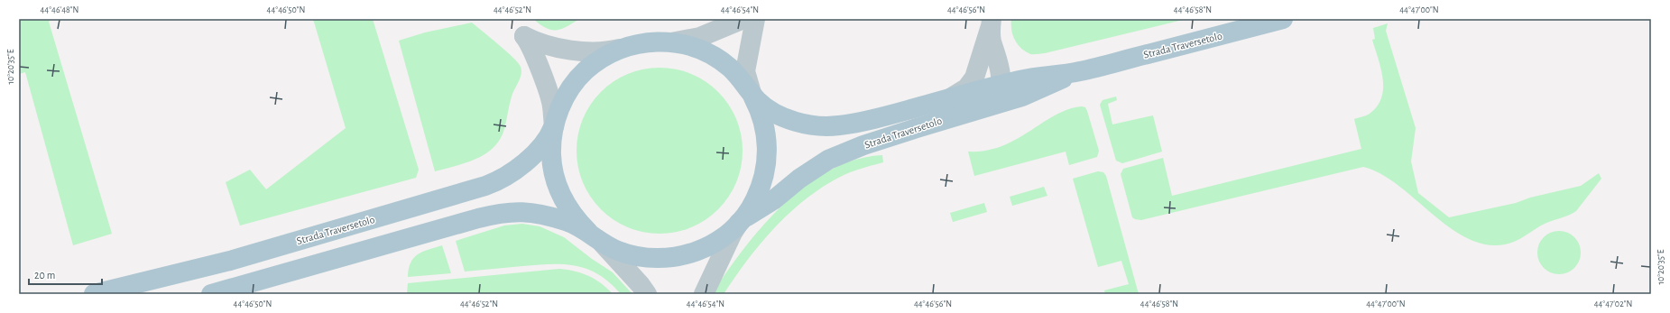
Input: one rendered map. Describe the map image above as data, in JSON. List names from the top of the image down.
{
  "streets": {
    "main road": ["Strada Traversetolo"]
  },
  "scale_bar": "20 m",
  "coordinates": [
    "44°46'48\"N",
    "44°46'50\"N",
    "44°46'52\"N",
    "44°46'54\"N",
    "44°46'56\"N",
    "44°46'58\"N",
    "44°47'00\"N",
    "10°20'35\"E",
    "44°47'02\"N"
  ]
}
